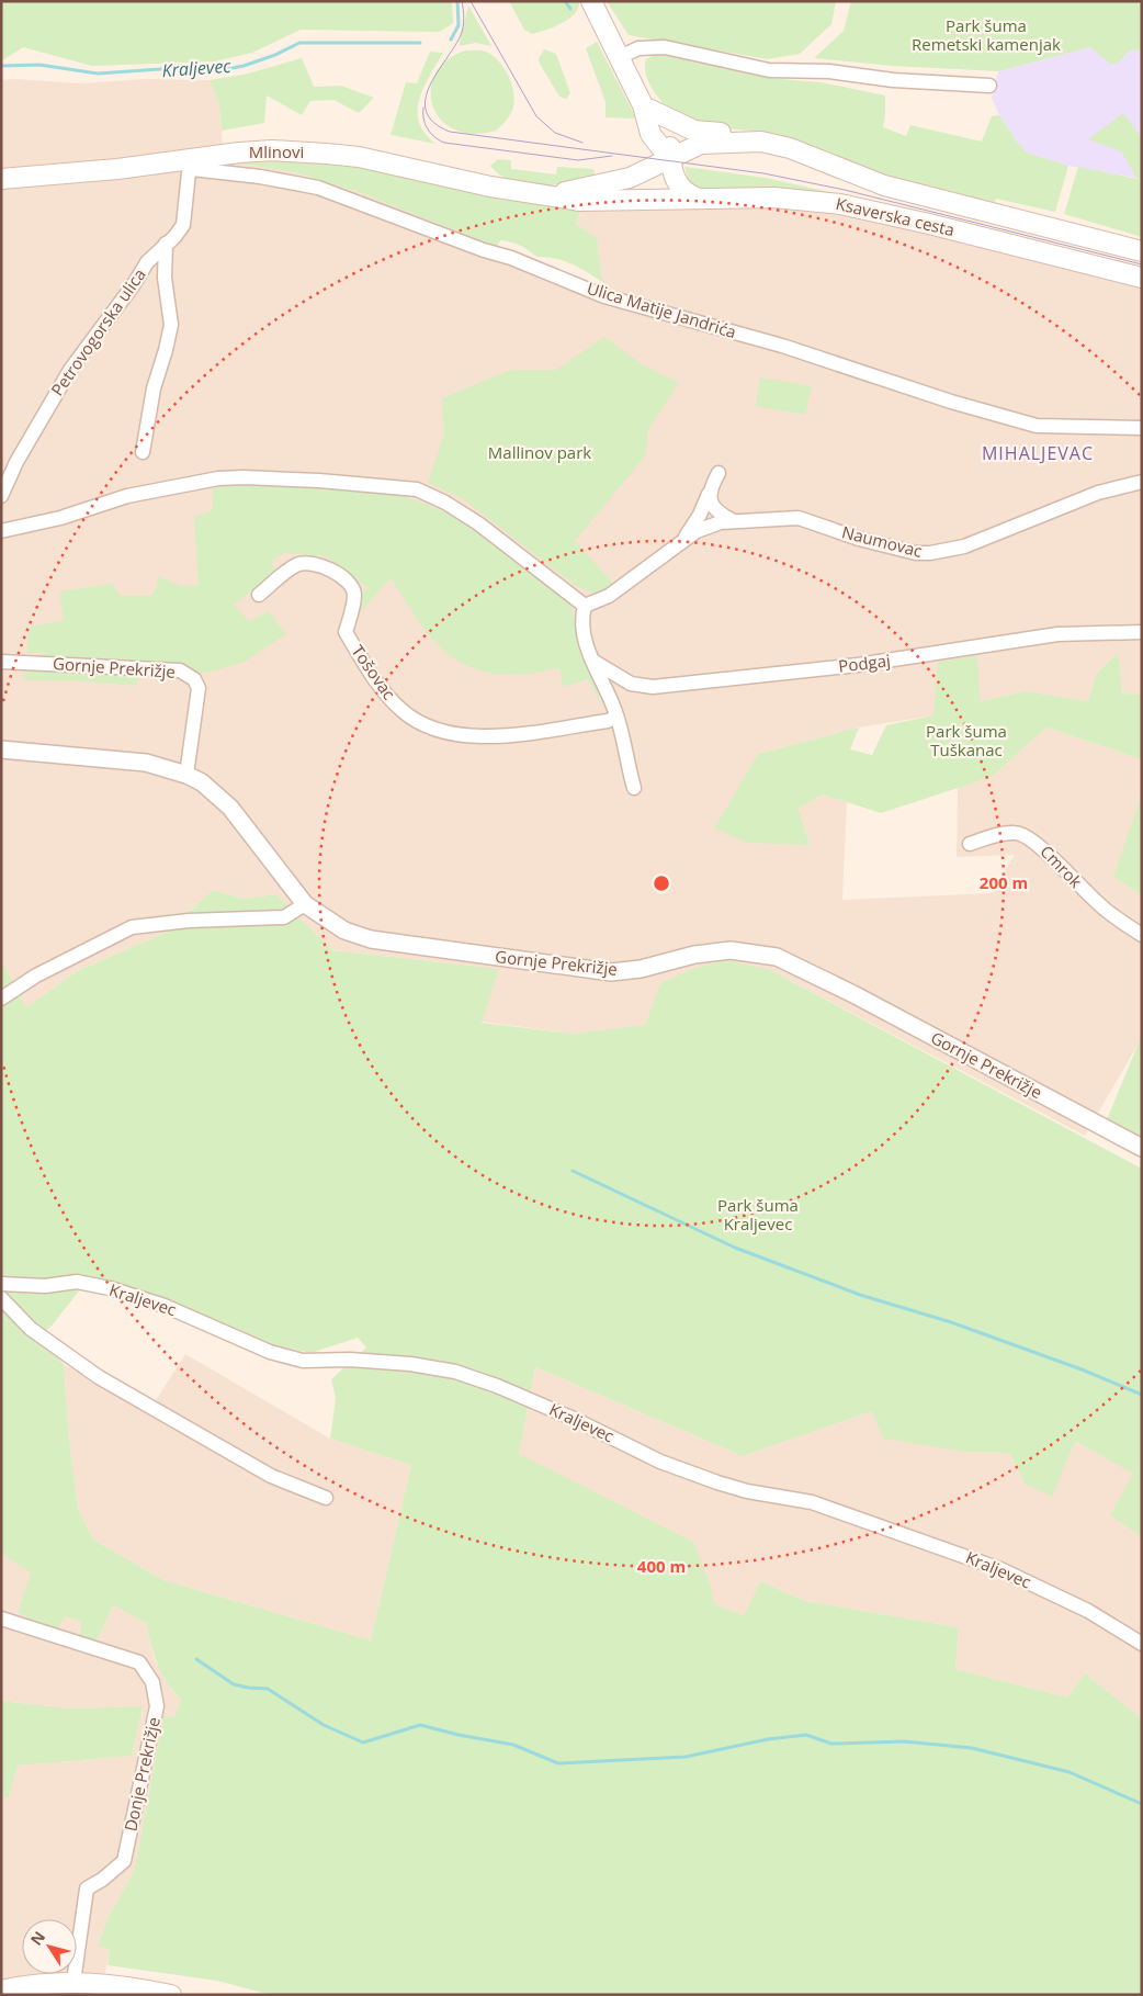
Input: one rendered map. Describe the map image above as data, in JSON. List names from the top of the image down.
{
  "streets": {
    "main road": ["Mlinovi", "Ksaverska cesta"],
    "street": [
      "Ulica Matije Jandrića",
      "Petrovogorska ulica",
      "Naumovac",
      "Podgaj",
      "Gornje Prekrižje",
      "Tošovac",
      "Cmrok",
      "Kraljevec",
      "Donje Prekrižje"
    ]
  },
  "crossings": [
    ["Mlinovi", "Ksaverska cesta"],
    ["Ulica Matije Jandrića", "Petrovogorska ulica"]
  ],
  "districts": ["MIHALJEVAC"],
  "water": ["Kraljevec"],
  "parks": [
    "Park šuma Remetski kamenjak",
    "Mallinov park",
    "Park šuma Tuškanac",
    "Park šuma Kraljevec"
  ],
  "north": "top left",
  "rings": ["200 m", "400 m"]
}
